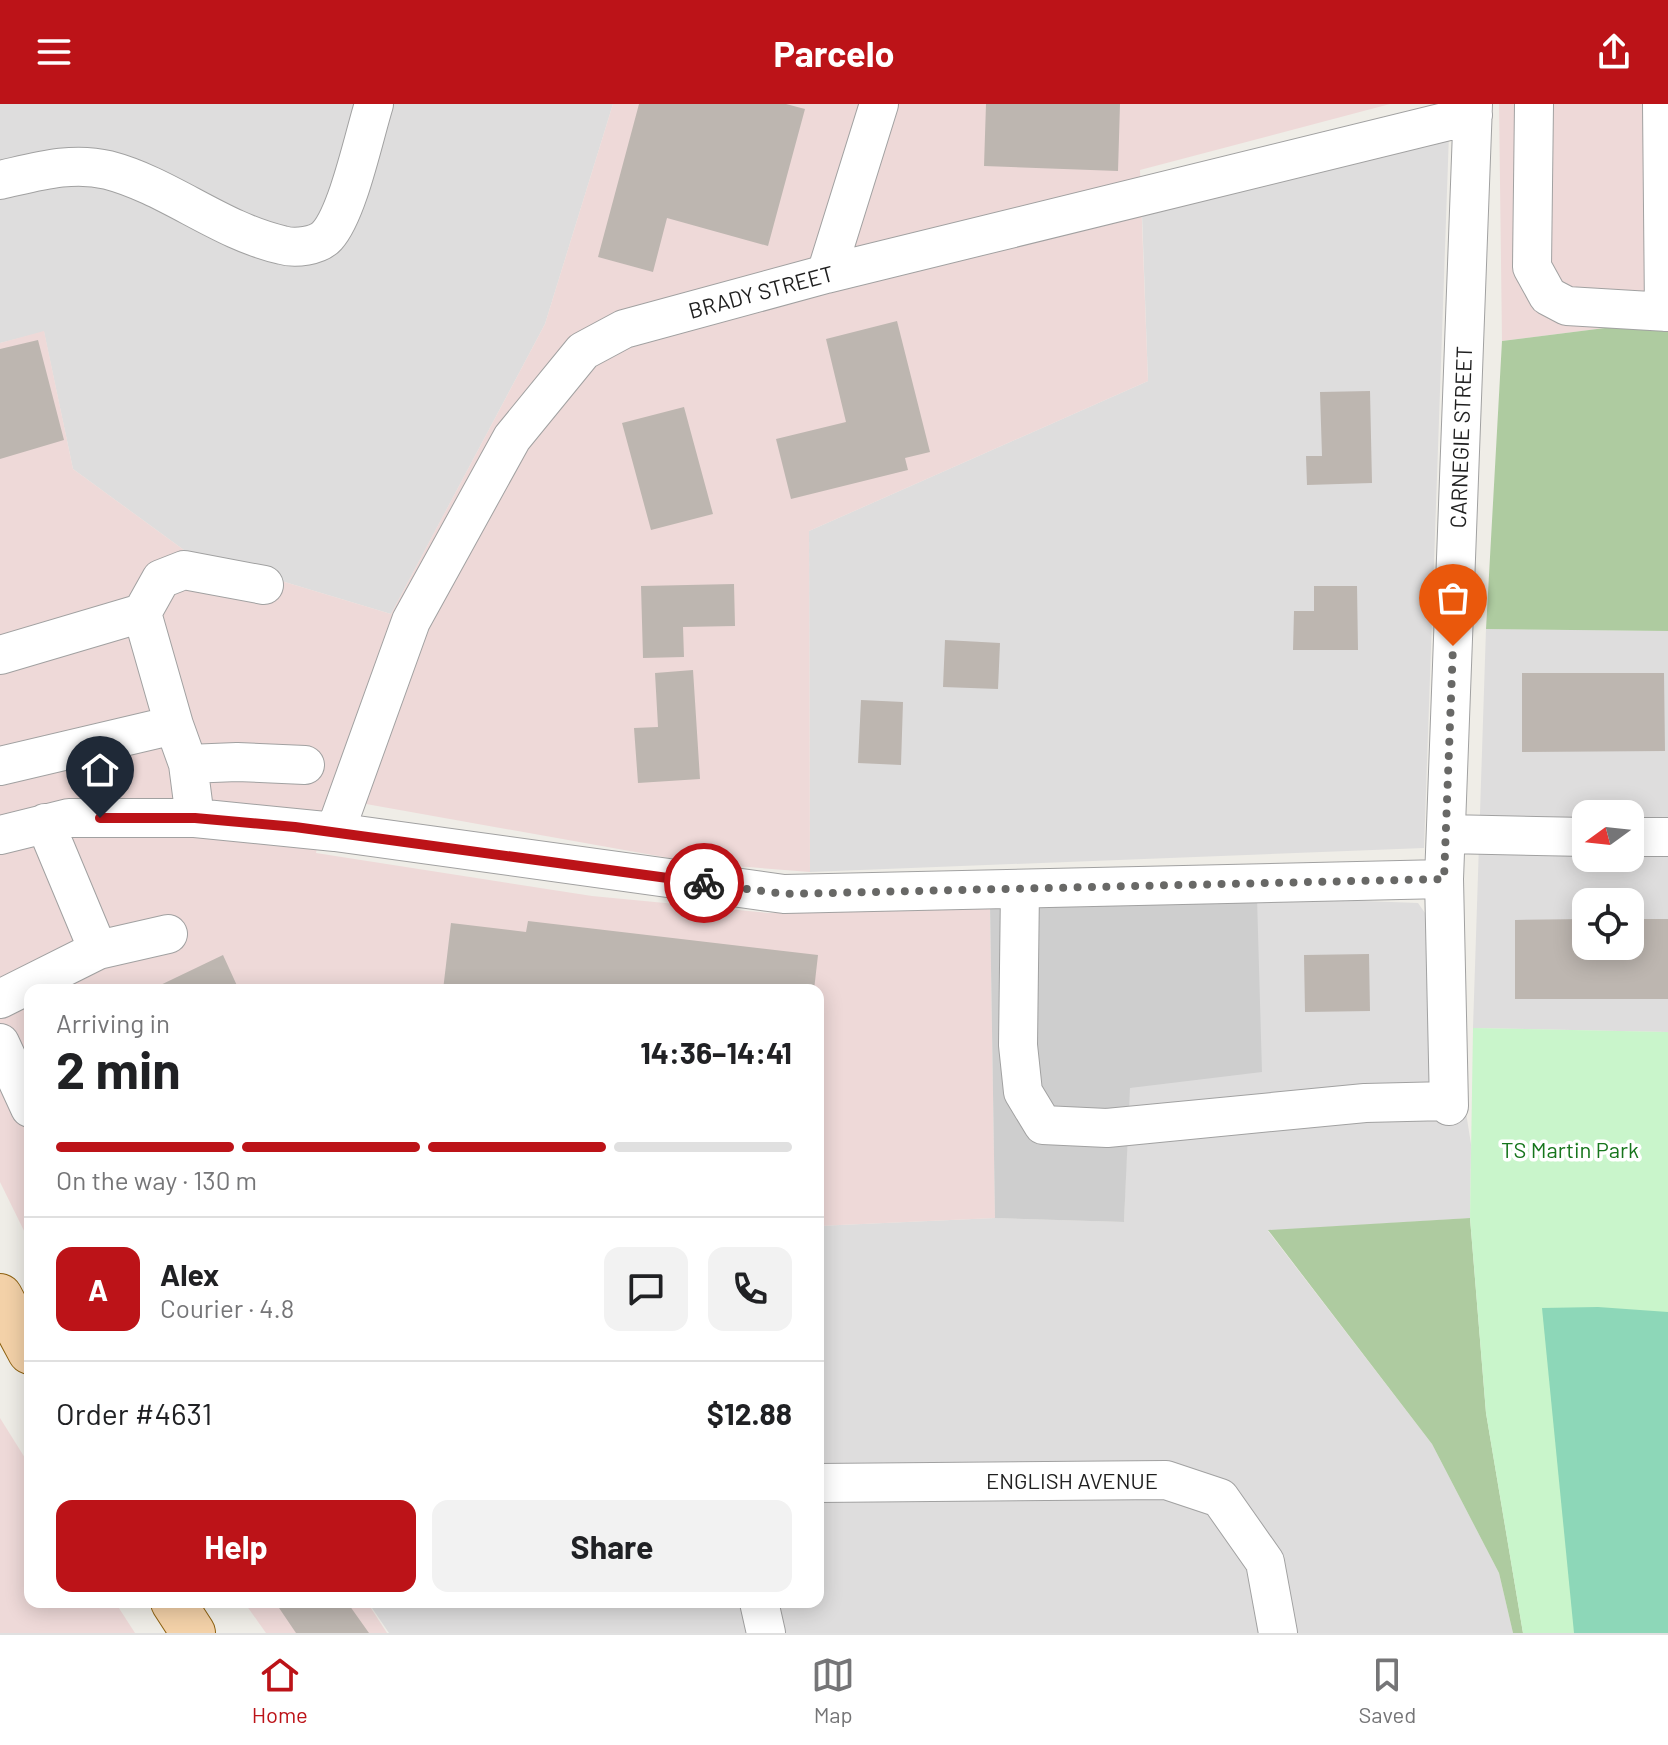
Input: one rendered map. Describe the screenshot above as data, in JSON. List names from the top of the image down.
{
  "streets": {
    "street": ["BRADY STREET", "CARNEGIE STREET", "ENGLISH AVENUE"]
  },
  "crossings": [
    ["BRADY STREET", "CARNEGIE STREET"]
  ],
  "parks": ["TS Martin Park"],
  "north": "left",
  "page": {
    "header": "Parcelo",
    "heading": ["2 min", "Arriving in", "14:36–14:41"],
    "panel": [
      "Alex",
      "Courier · 4.8",
      "Order #4631",
      "$12.88"
    ],
    "bar": "On the way · 130 m",
    "round": "A",
    "buttons": ["Help", "Share"],
    "tabs": ["Home", "Map", "Saved"]
  }
}
